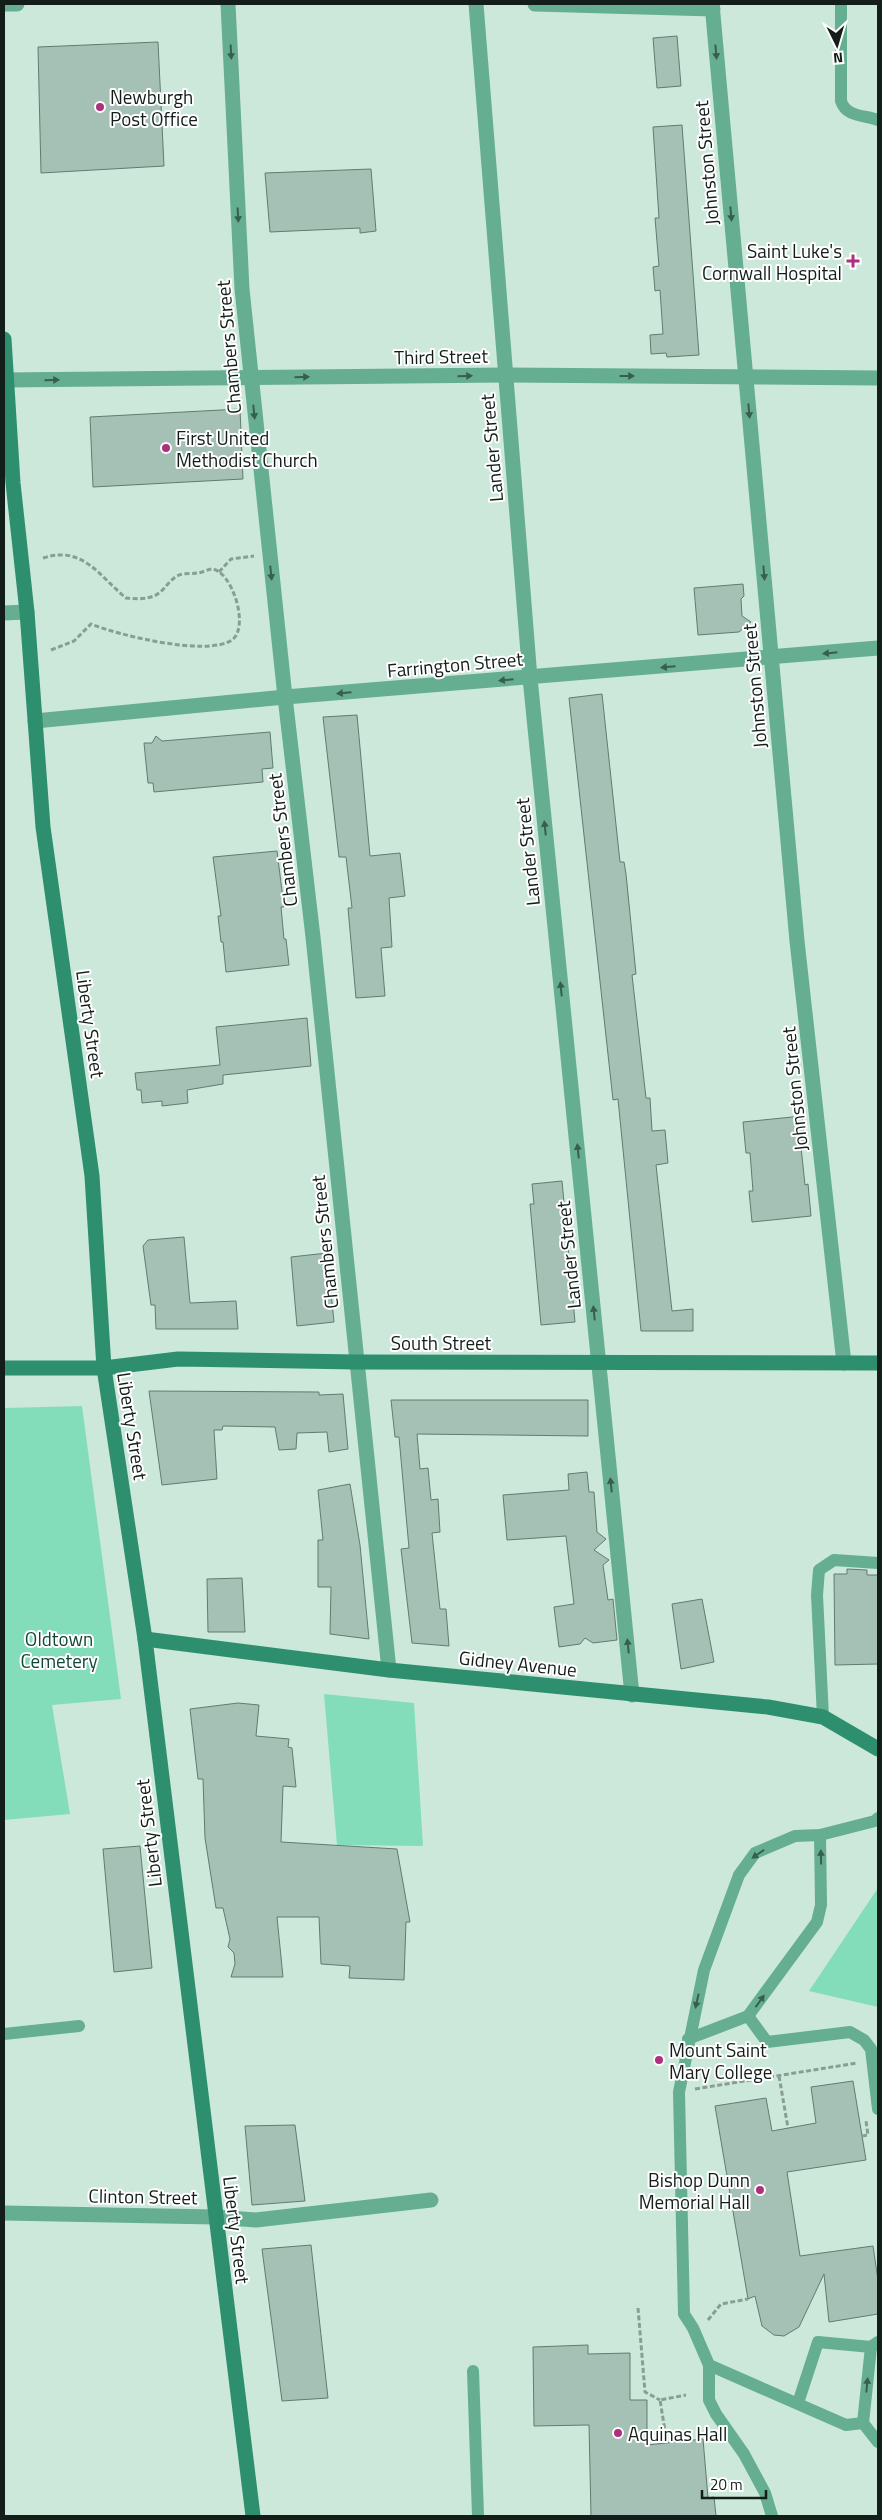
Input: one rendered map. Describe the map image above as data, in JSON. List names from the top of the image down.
{
  "streets": {
    "street": [
      "Johnston Street",
      "Chambers Street",
      "Third Street",
      "Lander Street",
      "Farrington Street",
      "Liberty Street",
      "South Street",
      "Gidney Avenue",
      "Clinton Street"
    ]
  },
  "crossings": [
    ["Johnston Street", "Third Street"],
    ["Johnston Street", "Farrington Street"],
    ["Johnston Street", "South Street"],
    ["Chambers Street", "Third Street"],
    ["Chambers Street", "Farrington Street"],
    ["Chambers Street", "South Street"],
    ["Chambers Street", "Gidney Avenue"],
    ["Third Street", "Lander Street"],
    ["Third Street", "Liberty Street"],
    ["Lander Street", "Farrington Street"],
    ["Lander Street", "South Street"],
    ["Lander Street", "Gidney Avenue"],
    ["Farrington Street", "Liberty Street"],
    ["Liberty Street", "South Street"],
    ["Liberty Street", "Gidney Avenue"],
    ["Liberty Street", "Clinton Street"]
  ],
  "one_way": [
    "Johnston Street",
    "Chambers Street",
    "Third Street",
    "Lander Street",
    "Farrington Street"
  ],
  "parks": ["Oldtown Cemetery"],
  "places": {
    "other": [
      "Newburgh Post Office",
      "First United Methodist Church",
      "Mount Saint Mary College",
      "Bishop Dunn Memorial Hall",
      "Aquinas Hall"
    ],
    "health": ["Saint Luke's Cornwall Hospital"]
  },
  "scale_bar": "20 m",
  "north": "bottom"
}
